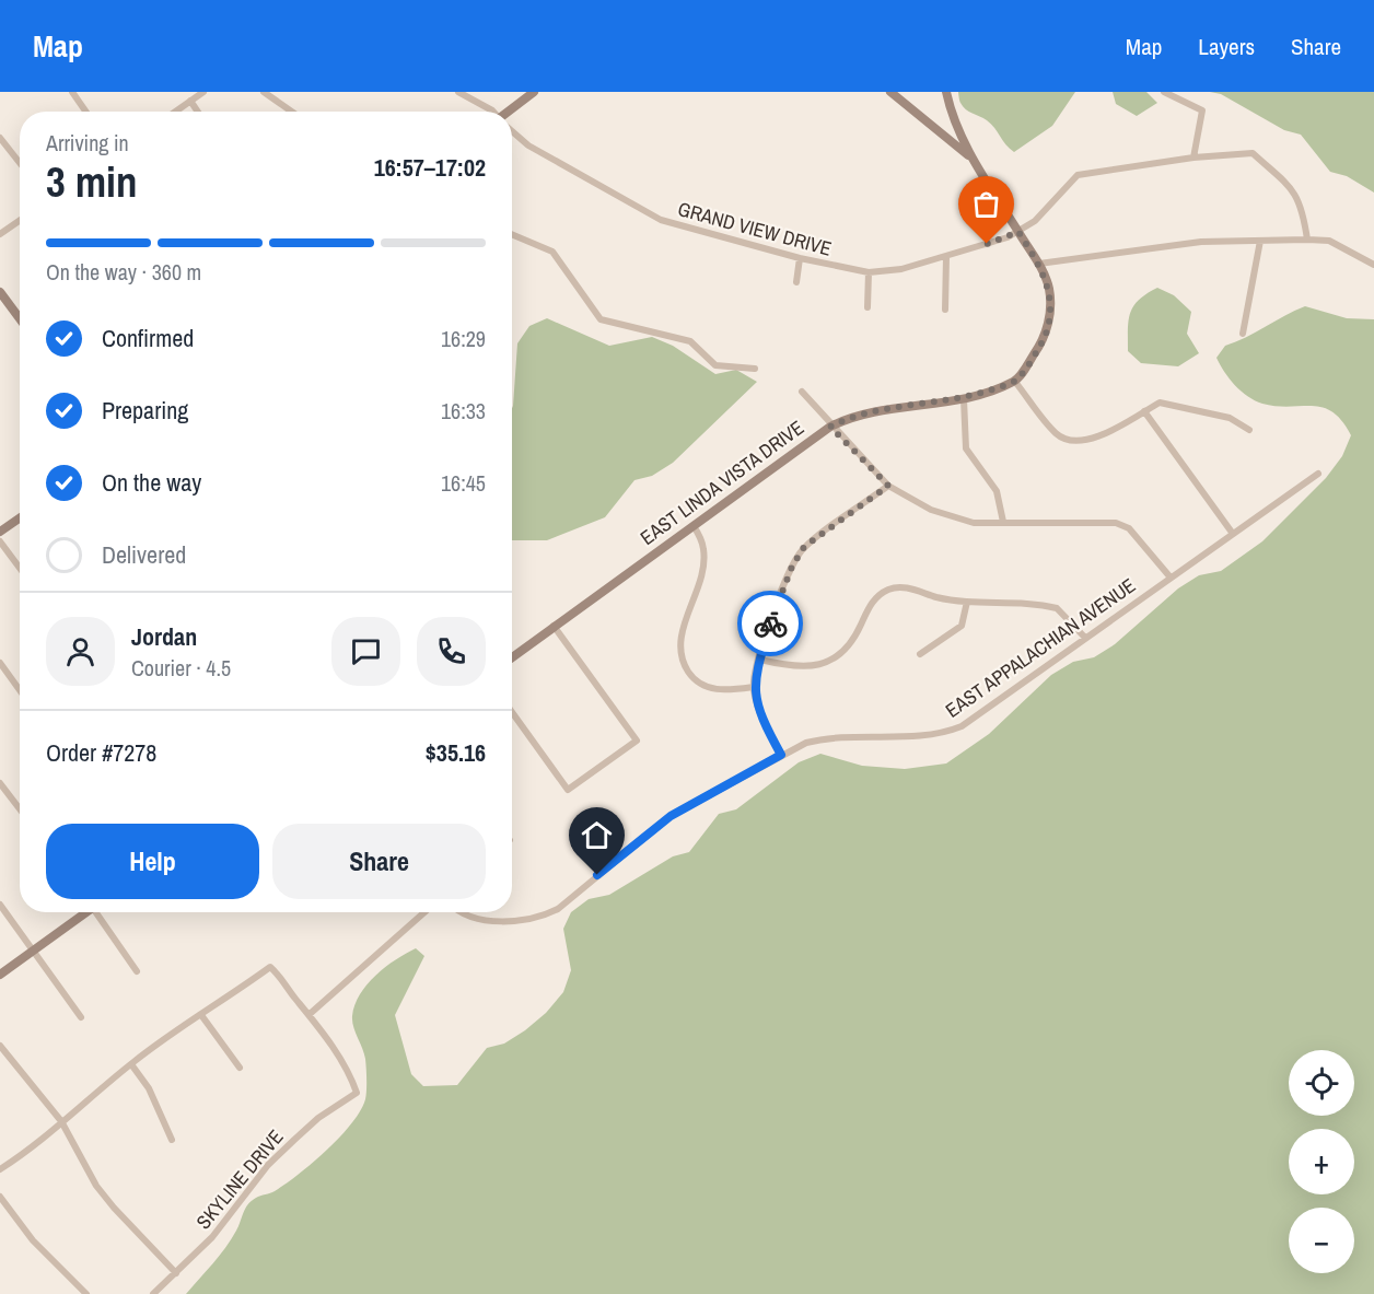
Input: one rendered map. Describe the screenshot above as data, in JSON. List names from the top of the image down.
{
  "streets": {
    "street": [
      "GRAND VIEW DRIVE",
      "EAST LINDA VISTA DRIVE",
      "EAST APPALACHIAN AVENUE",
      "SKYLINE DRIVE"
    ]
  },
  "page": {
    "header": "Map",
    "nav": ["Map", "Layers", "Share"],
    "heading": ["3 min", "Arriving in", "16:57–17:02"],
    "panel": [
      "Jordan",
      "Courier · 4.5",
      "Order #7278",
      "$35.16"
    ],
    "bar": "On the way · 360 m",
    "list": [
      ["Confirmed", "16:29"],
      ["Preparing", "16:33"],
      ["On the way", "16:45"],
      "Delivered"
    ],
    "buttons": ["Help", "Share"],
    "map_buttons": ["+", "−"]
  }
}
